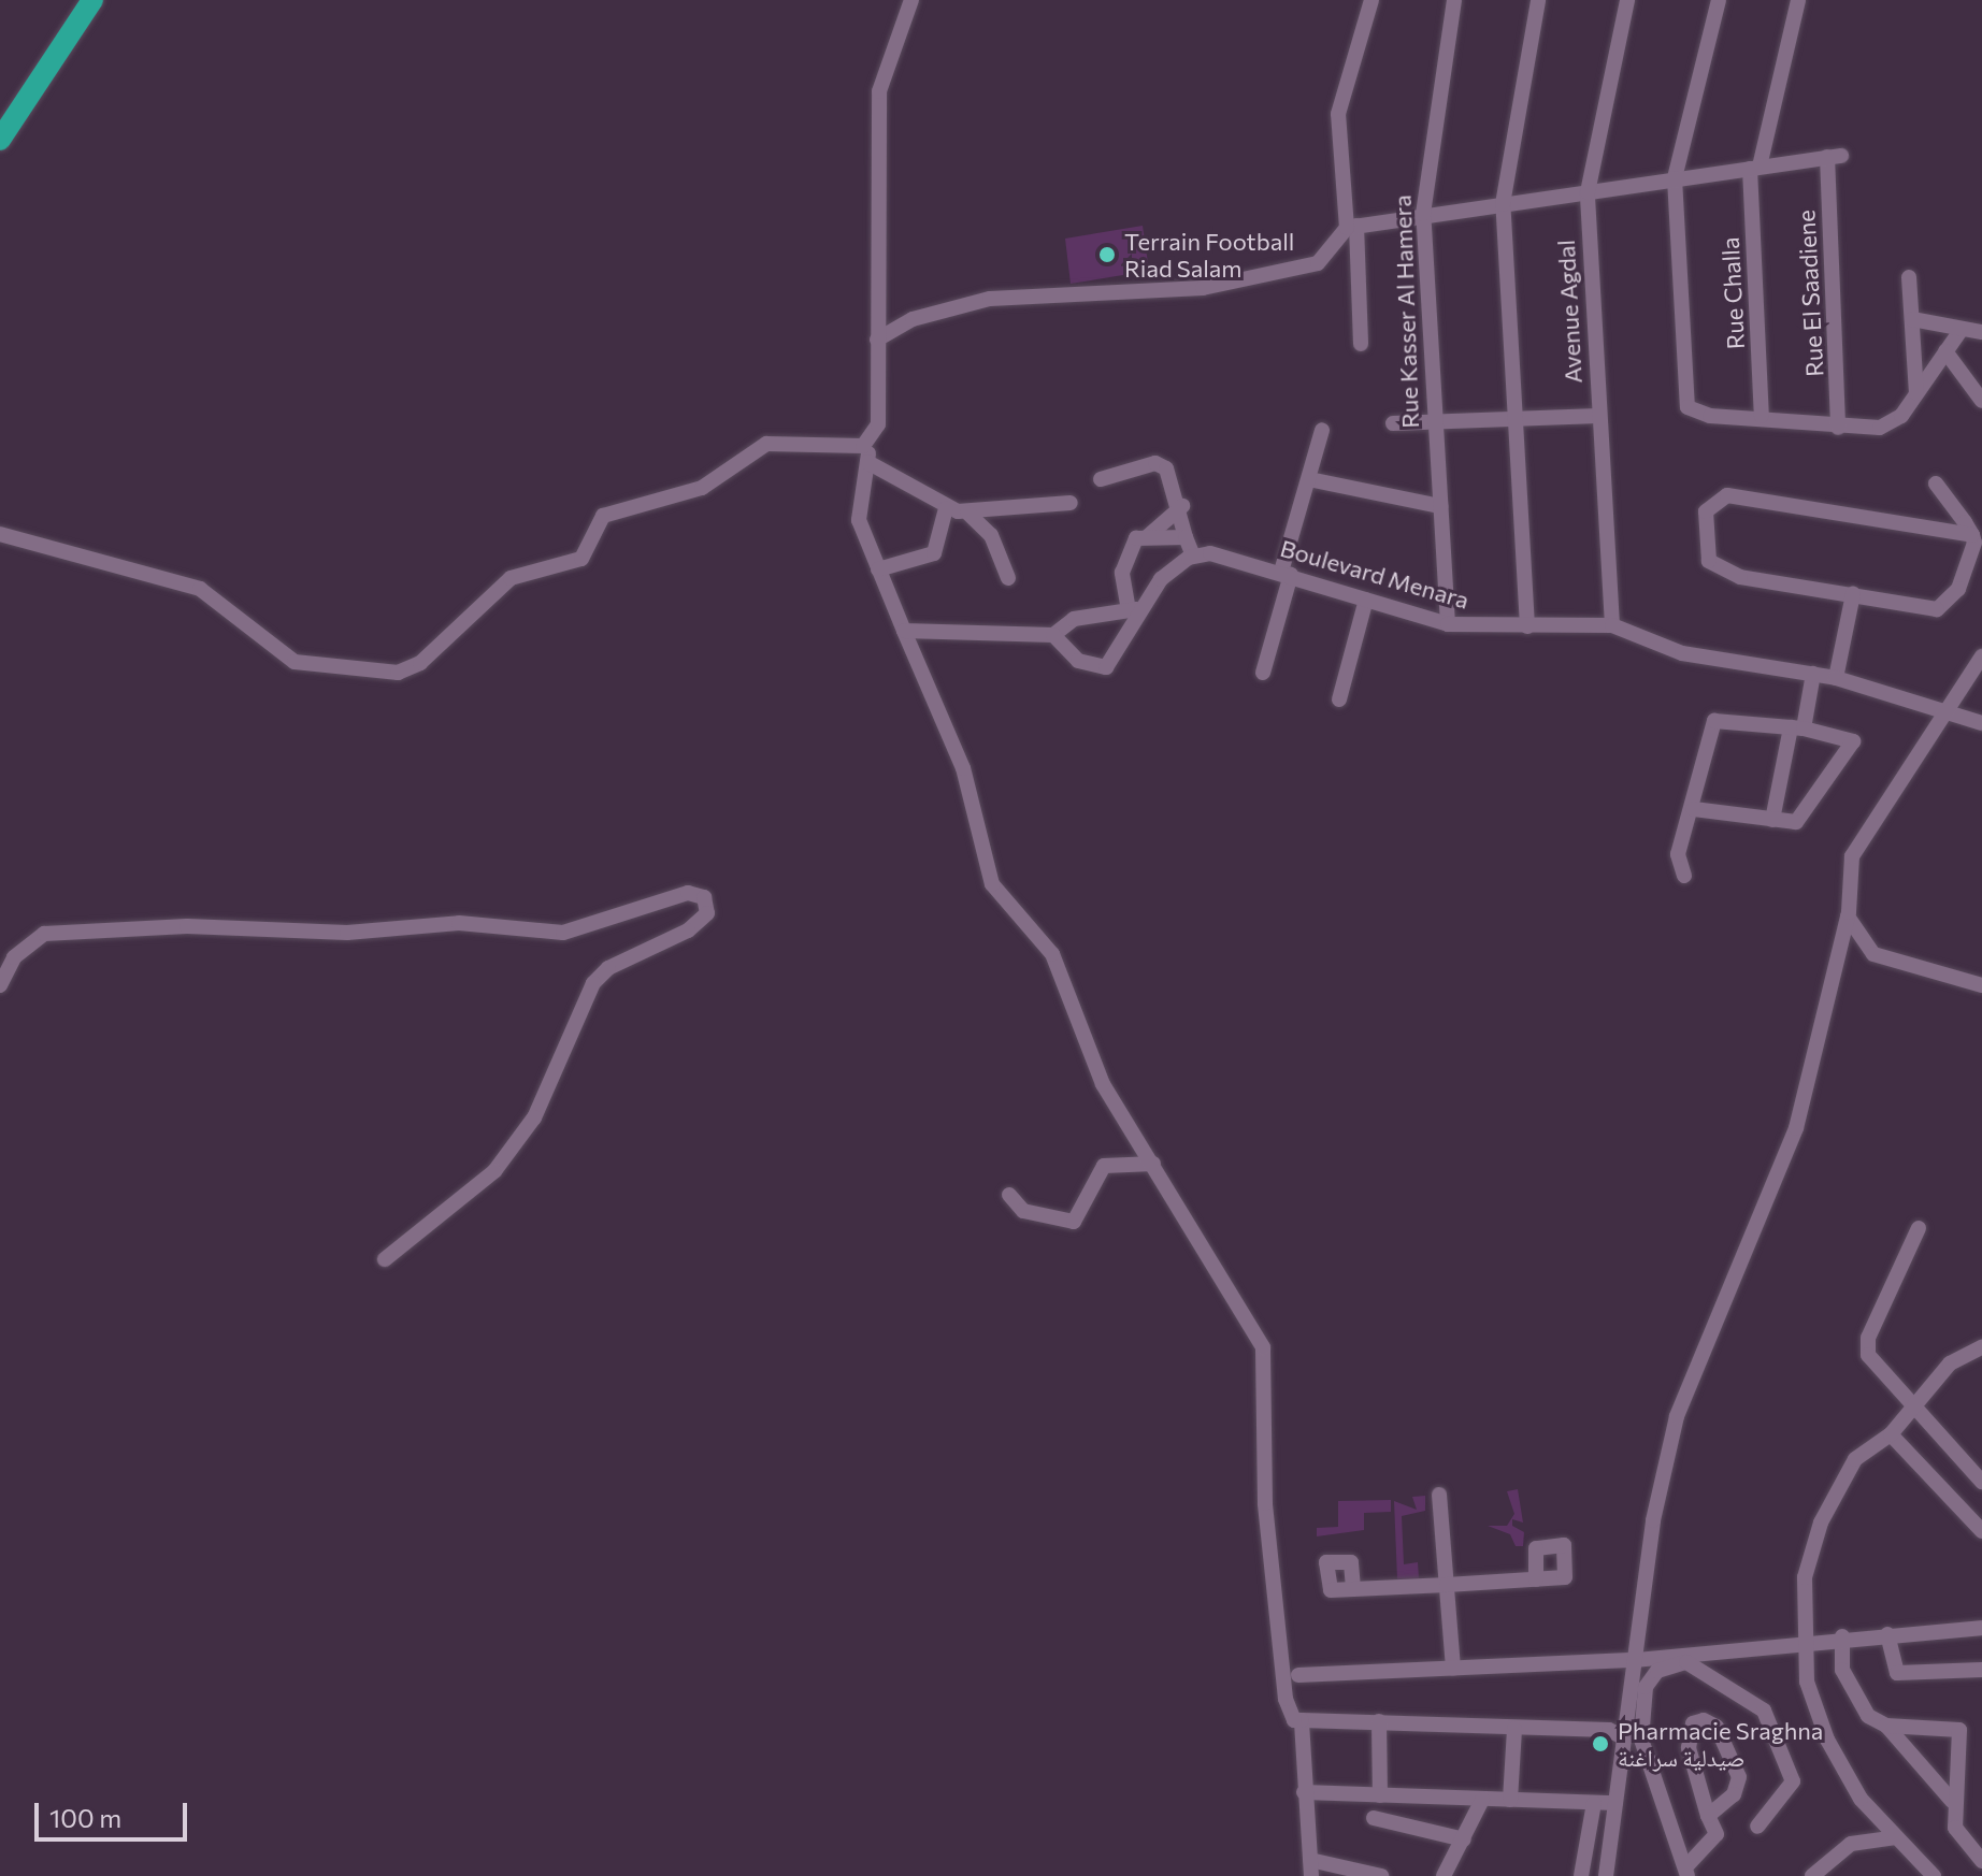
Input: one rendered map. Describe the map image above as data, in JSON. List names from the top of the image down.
{
  "streets": {
    "street": [
      "Rue Challa",
      "Rue El Saadiene",
      "Rue Kasser Al Hamera",
      "Avenue Agdal",
      "Boulevard Menara"
    ]
  },
  "crossings": [
    ["Rue Challa", "Rue El Saadiene"],
    ["Rue Kasser Al Hamera", "Boulevard Menara"],
    ["Avenue Agdal", "Boulevard Menara"]
  ],
  "places": ["Terrain Football Riad Salam", "Pharmacie Sraghna صيدلية سراغنة"],
  "scale_bar": "100 m"
}
